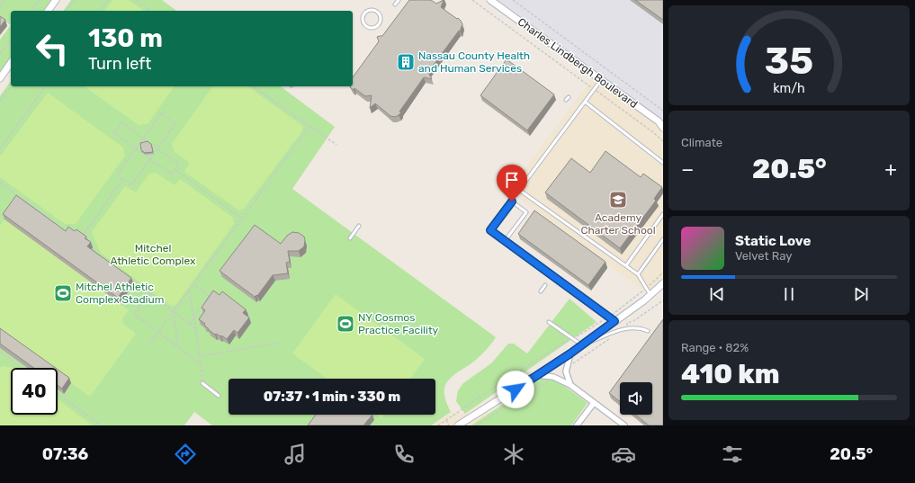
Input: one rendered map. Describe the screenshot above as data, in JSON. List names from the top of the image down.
{
  "streets": {
    "street": ["Charles Lindbergh Boulevard"]
  },
  "parks": ["Mitchel Athletic Complex"],
  "places": {
    "building": ["Nassau County Health and Human Services"],
    "school or university": ["Academy Charter School"],
    "sports": ["Mitchel Athletic Complex Stadium", "NY Cosmos Practice Facility"]
  },
  "page": {
    "turn": ["130 m", "Turn left"],
    "tile": [
      "Climate",
      ["Range · 82%", "410 km"]
    ],
    "heat": ["−", "20.5°", "+"],
    "song": ["Static Love", "Velvet Ray"],
    "limit": "40",
    "trip": "07:37 · 1 min · 330 m",
    "tabs": ["07:36", "20.5°"],
    "gauge": ["35", "km/h"]
  }
}
